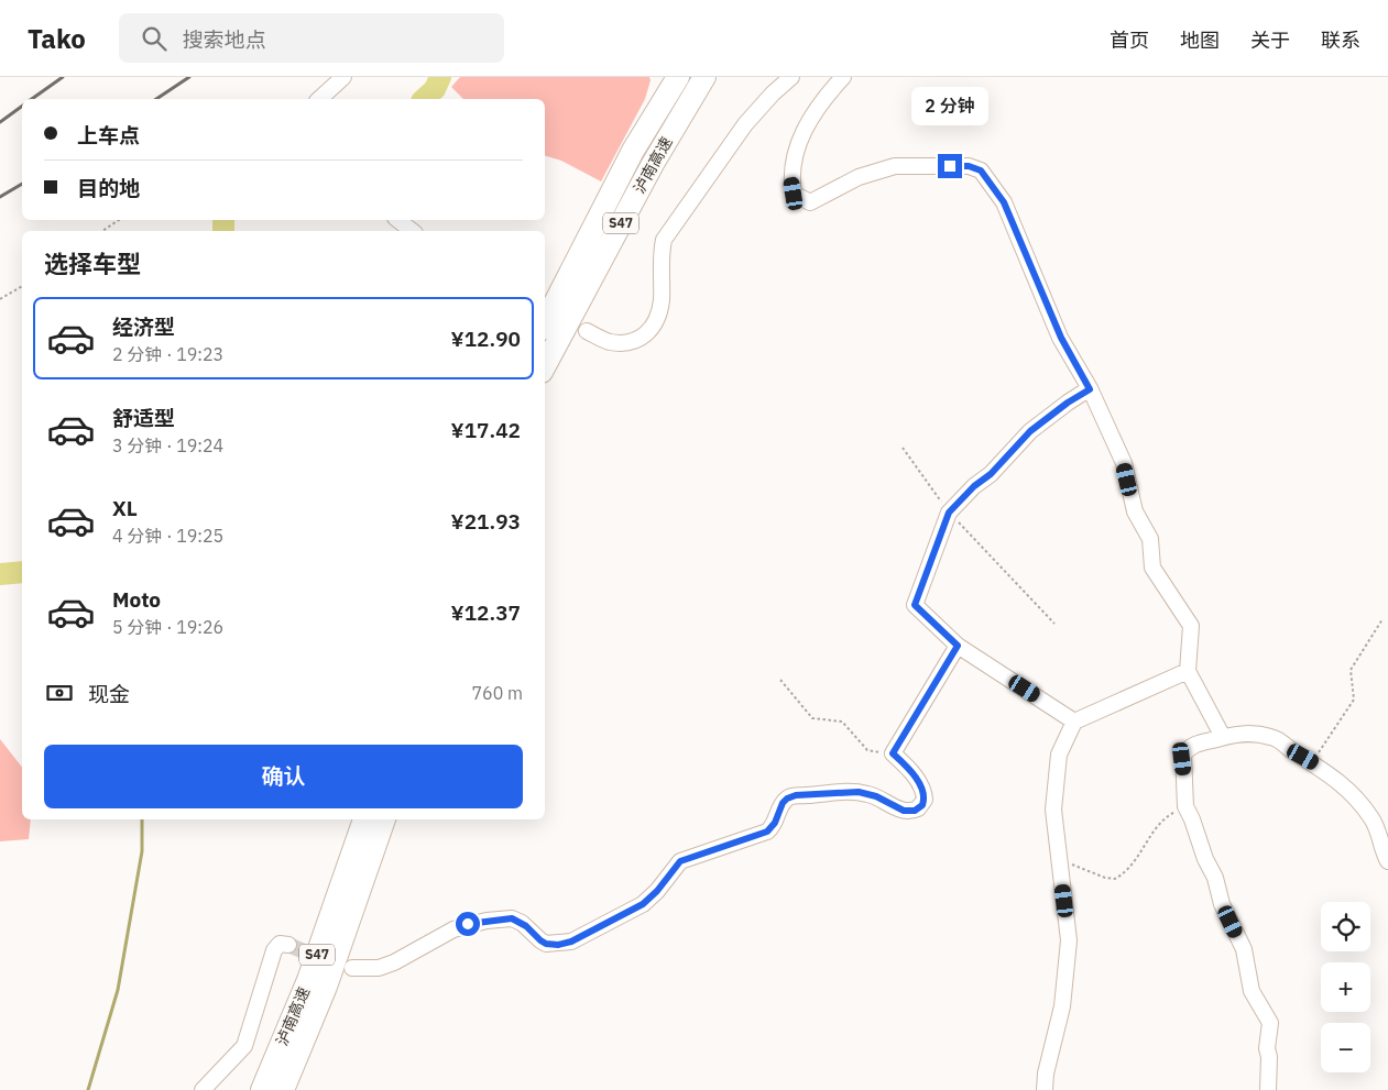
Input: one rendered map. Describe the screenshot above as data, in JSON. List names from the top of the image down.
{
  "streets": {
    "highway": ["泸南高速", "S47"]
  },
  "page": {
    "header": "Tako",
    "search": "搜索地点",
    "nav": [
      "首页",
      "地图",
      "关于",
      "联系"
    ],
    "bubble": "2 分钟",
    "banner": ["上车点", "目的地"],
    "heading": "选择车型",
    "list": [
      {
        "name": "经济型",
        "note": "2 分钟 · 19:23",
        "value": "¥12.90"
      },
      {
        "name": "舒适型",
        "note": "3 分钟 · 19:24",
        "value": "¥17.42"
      },
      {
        "name": "XL",
        "note": "4 分钟 · 19:25",
        "value": "¥21.93"
      },
      {
        "name": "Moto",
        "note": "5 分钟 · 19:26",
        "value": "¥12.37"
      }
    ],
    "pay": ["现金", "760 m"],
    "buttons": "确认",
    "map_buttons": ["+", "−"]
  }
}
